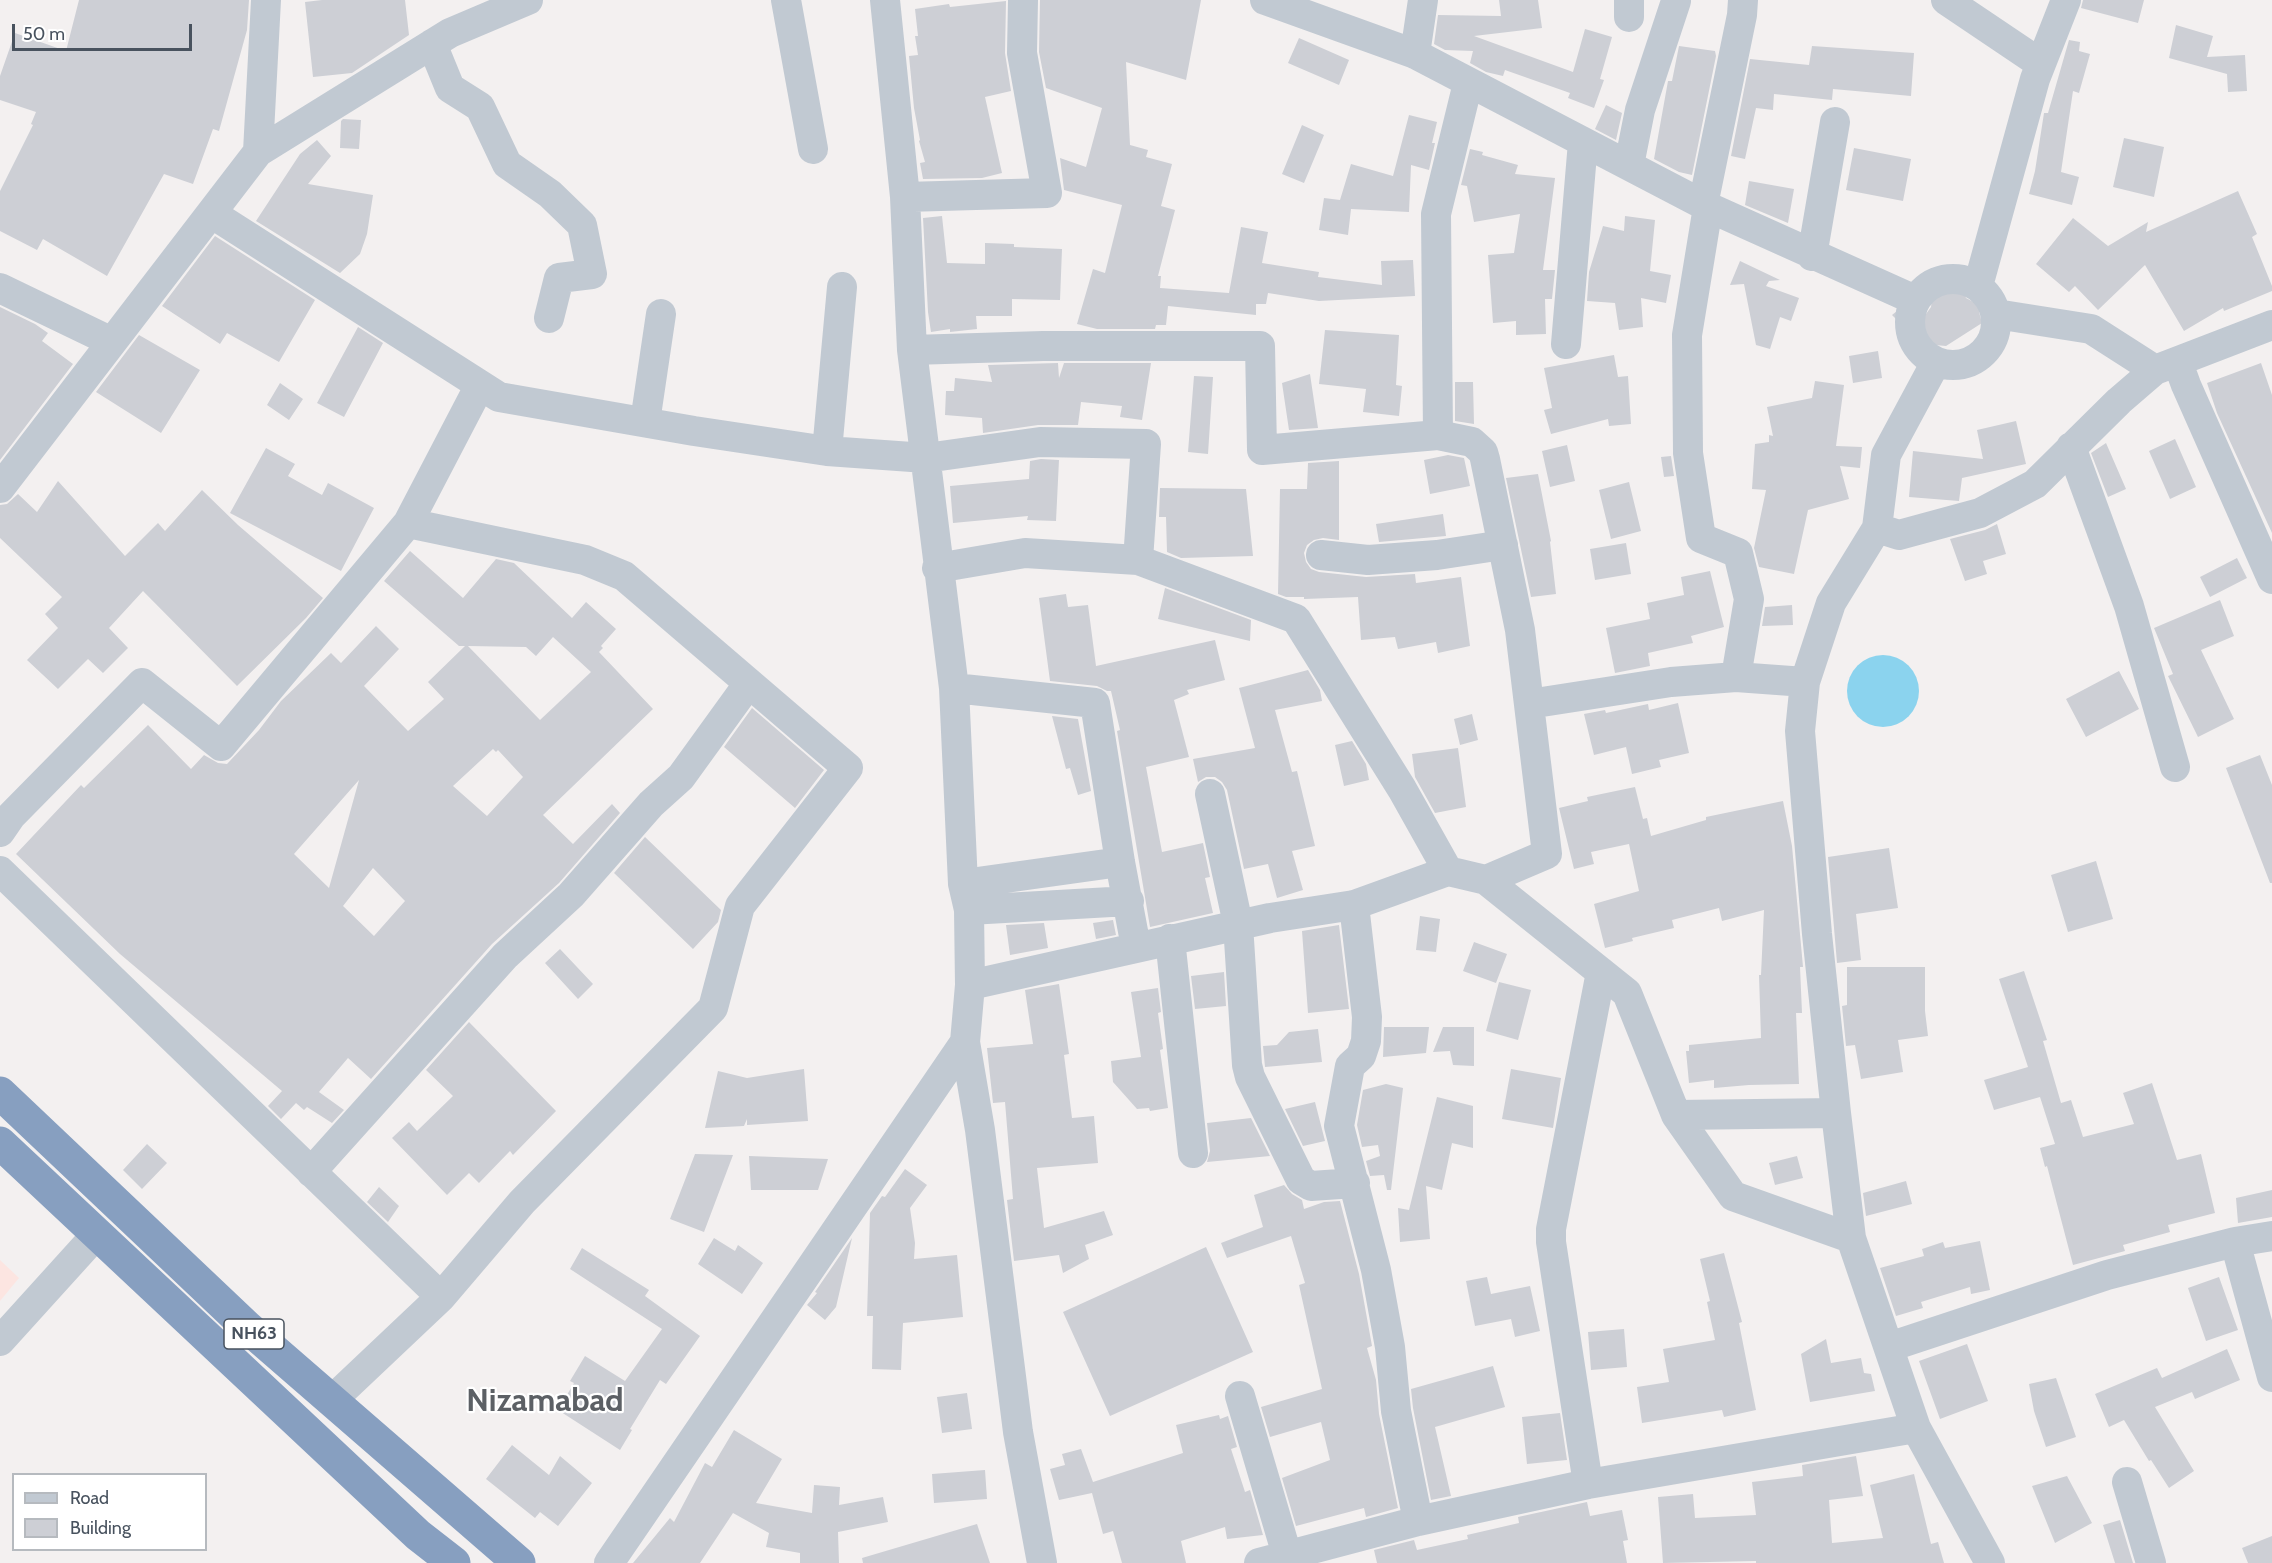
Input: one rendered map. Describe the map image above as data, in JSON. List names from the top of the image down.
{
  "streets": {
    "highway": ["NH63"]
  },
  "districts": ["Nizamabad"],
  "legend": ["Road", "Building"],
  "scale_bar": "50 m"
}
